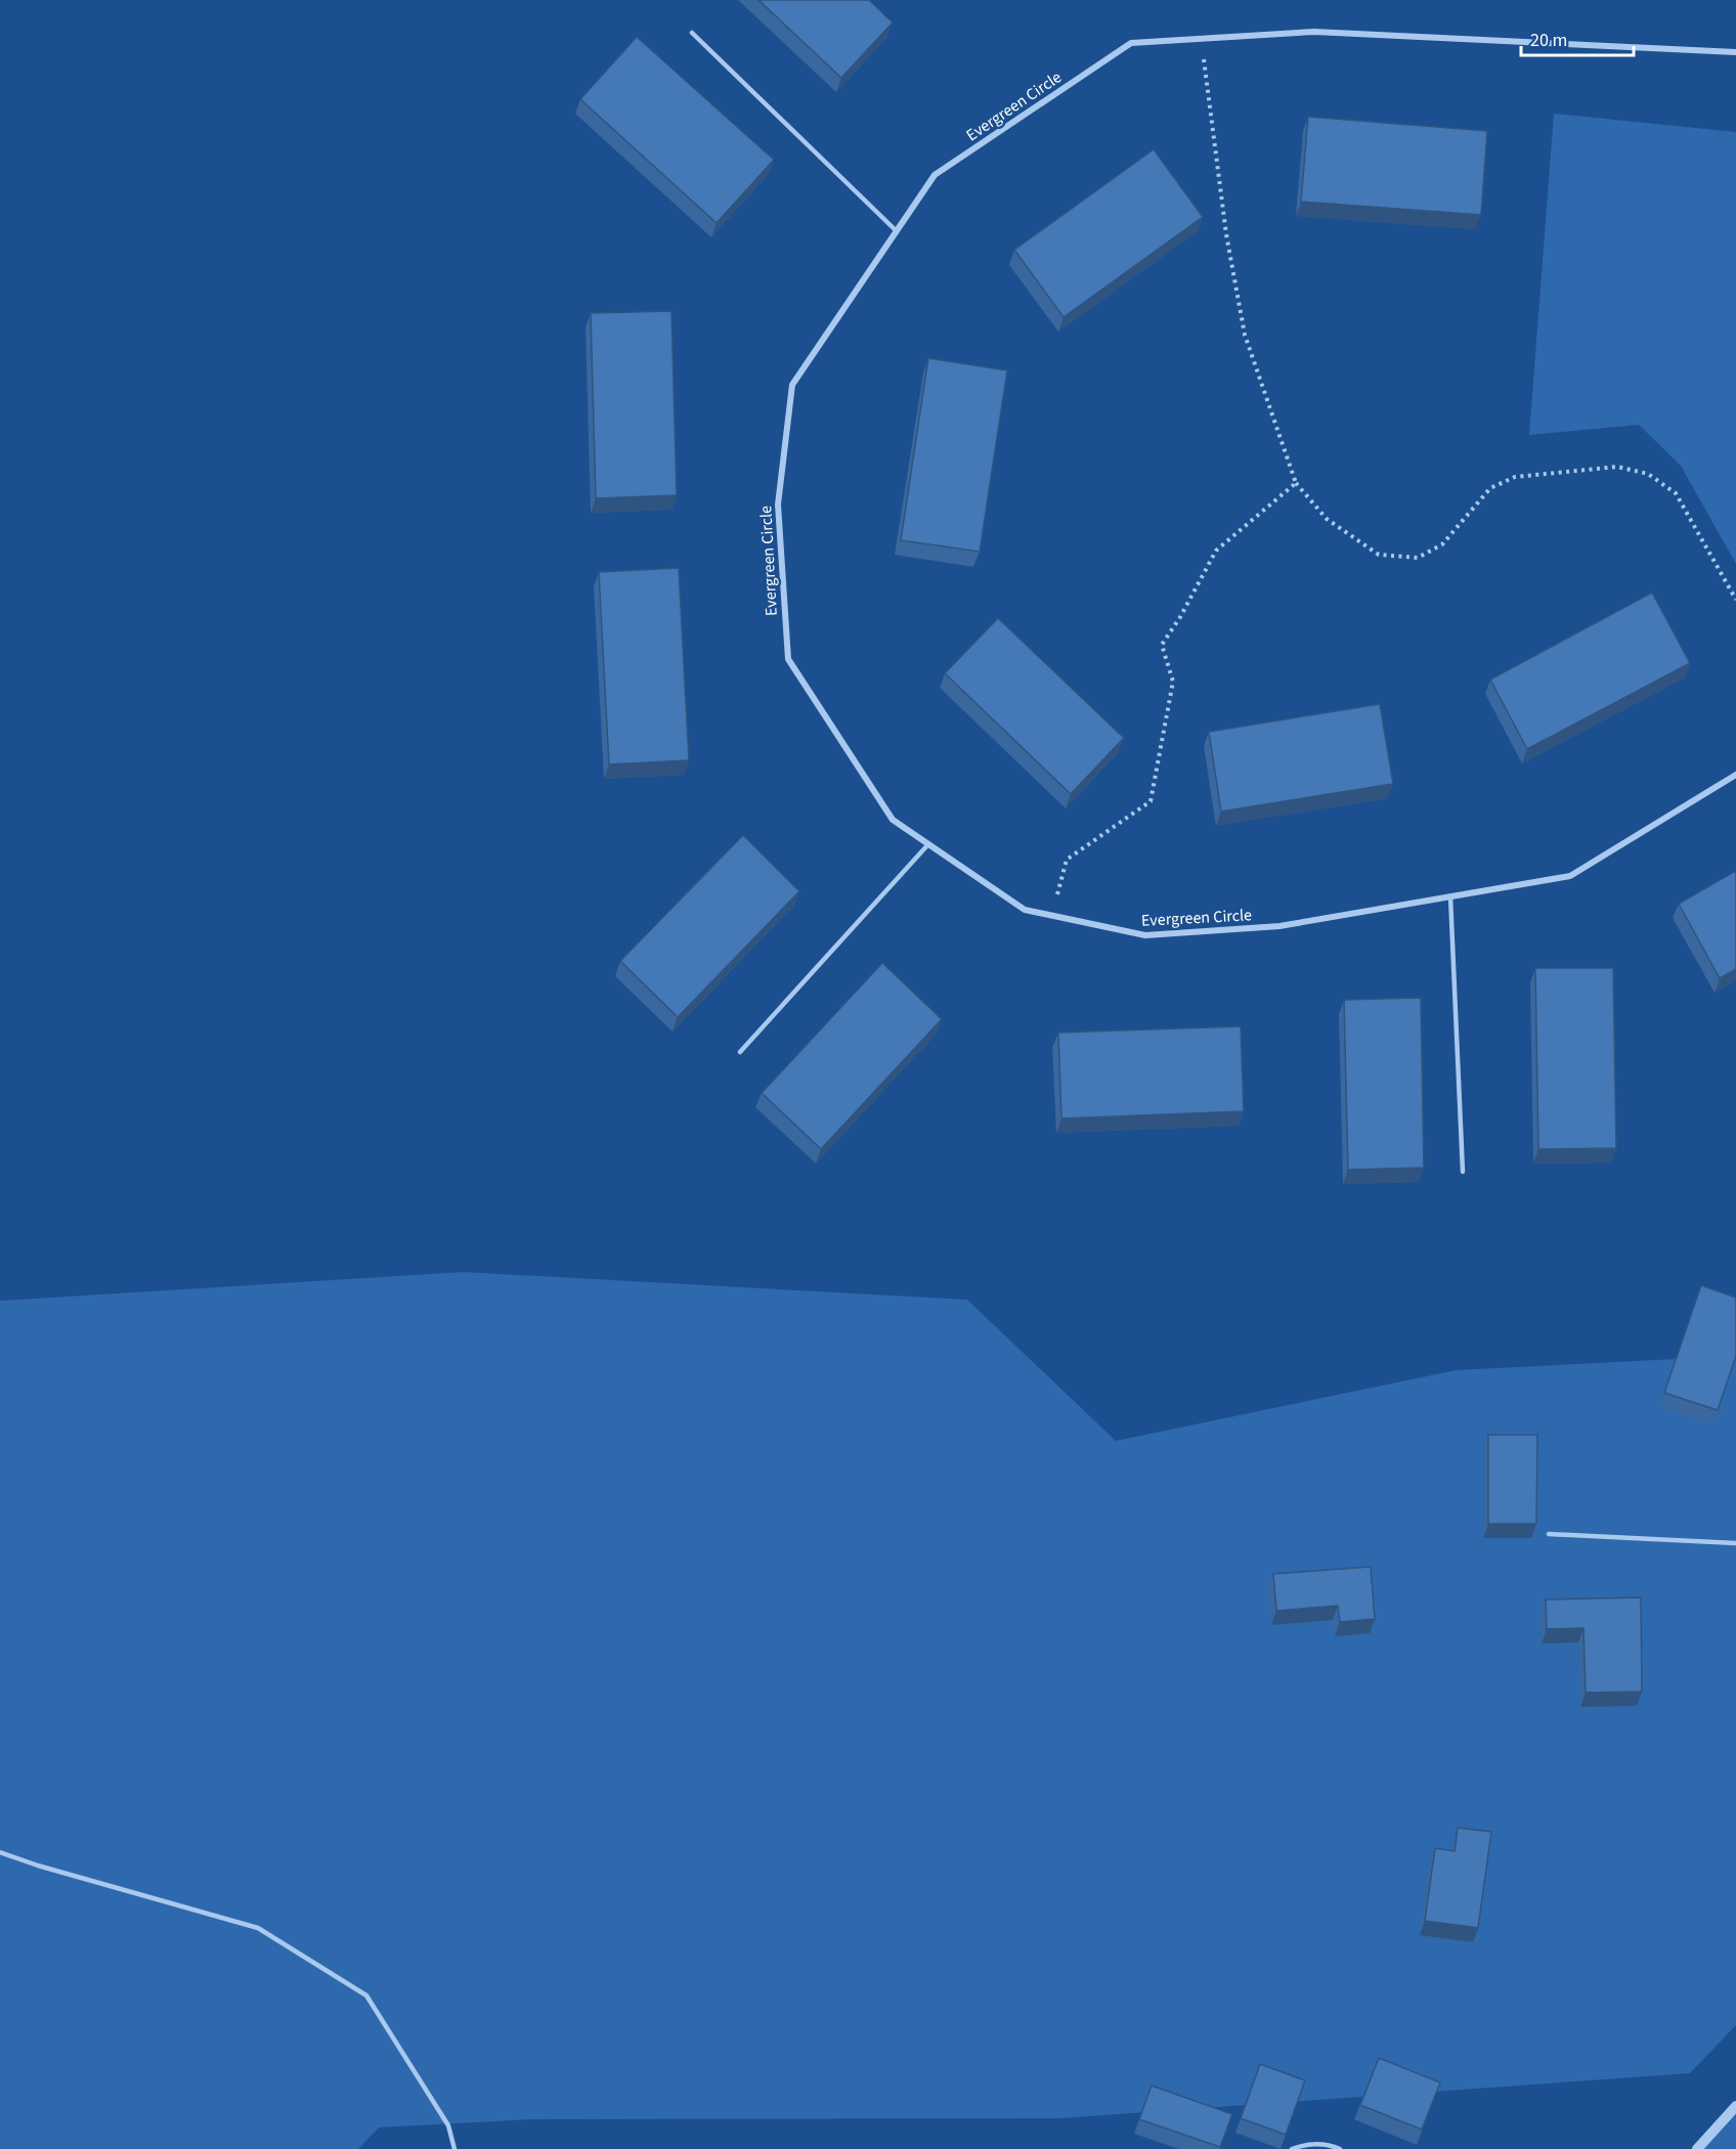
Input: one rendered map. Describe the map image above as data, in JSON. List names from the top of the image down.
{
  "streets": {
    "street": ["Evergreen Circle"]
  },
  "scale_bar": "20 m"
}
